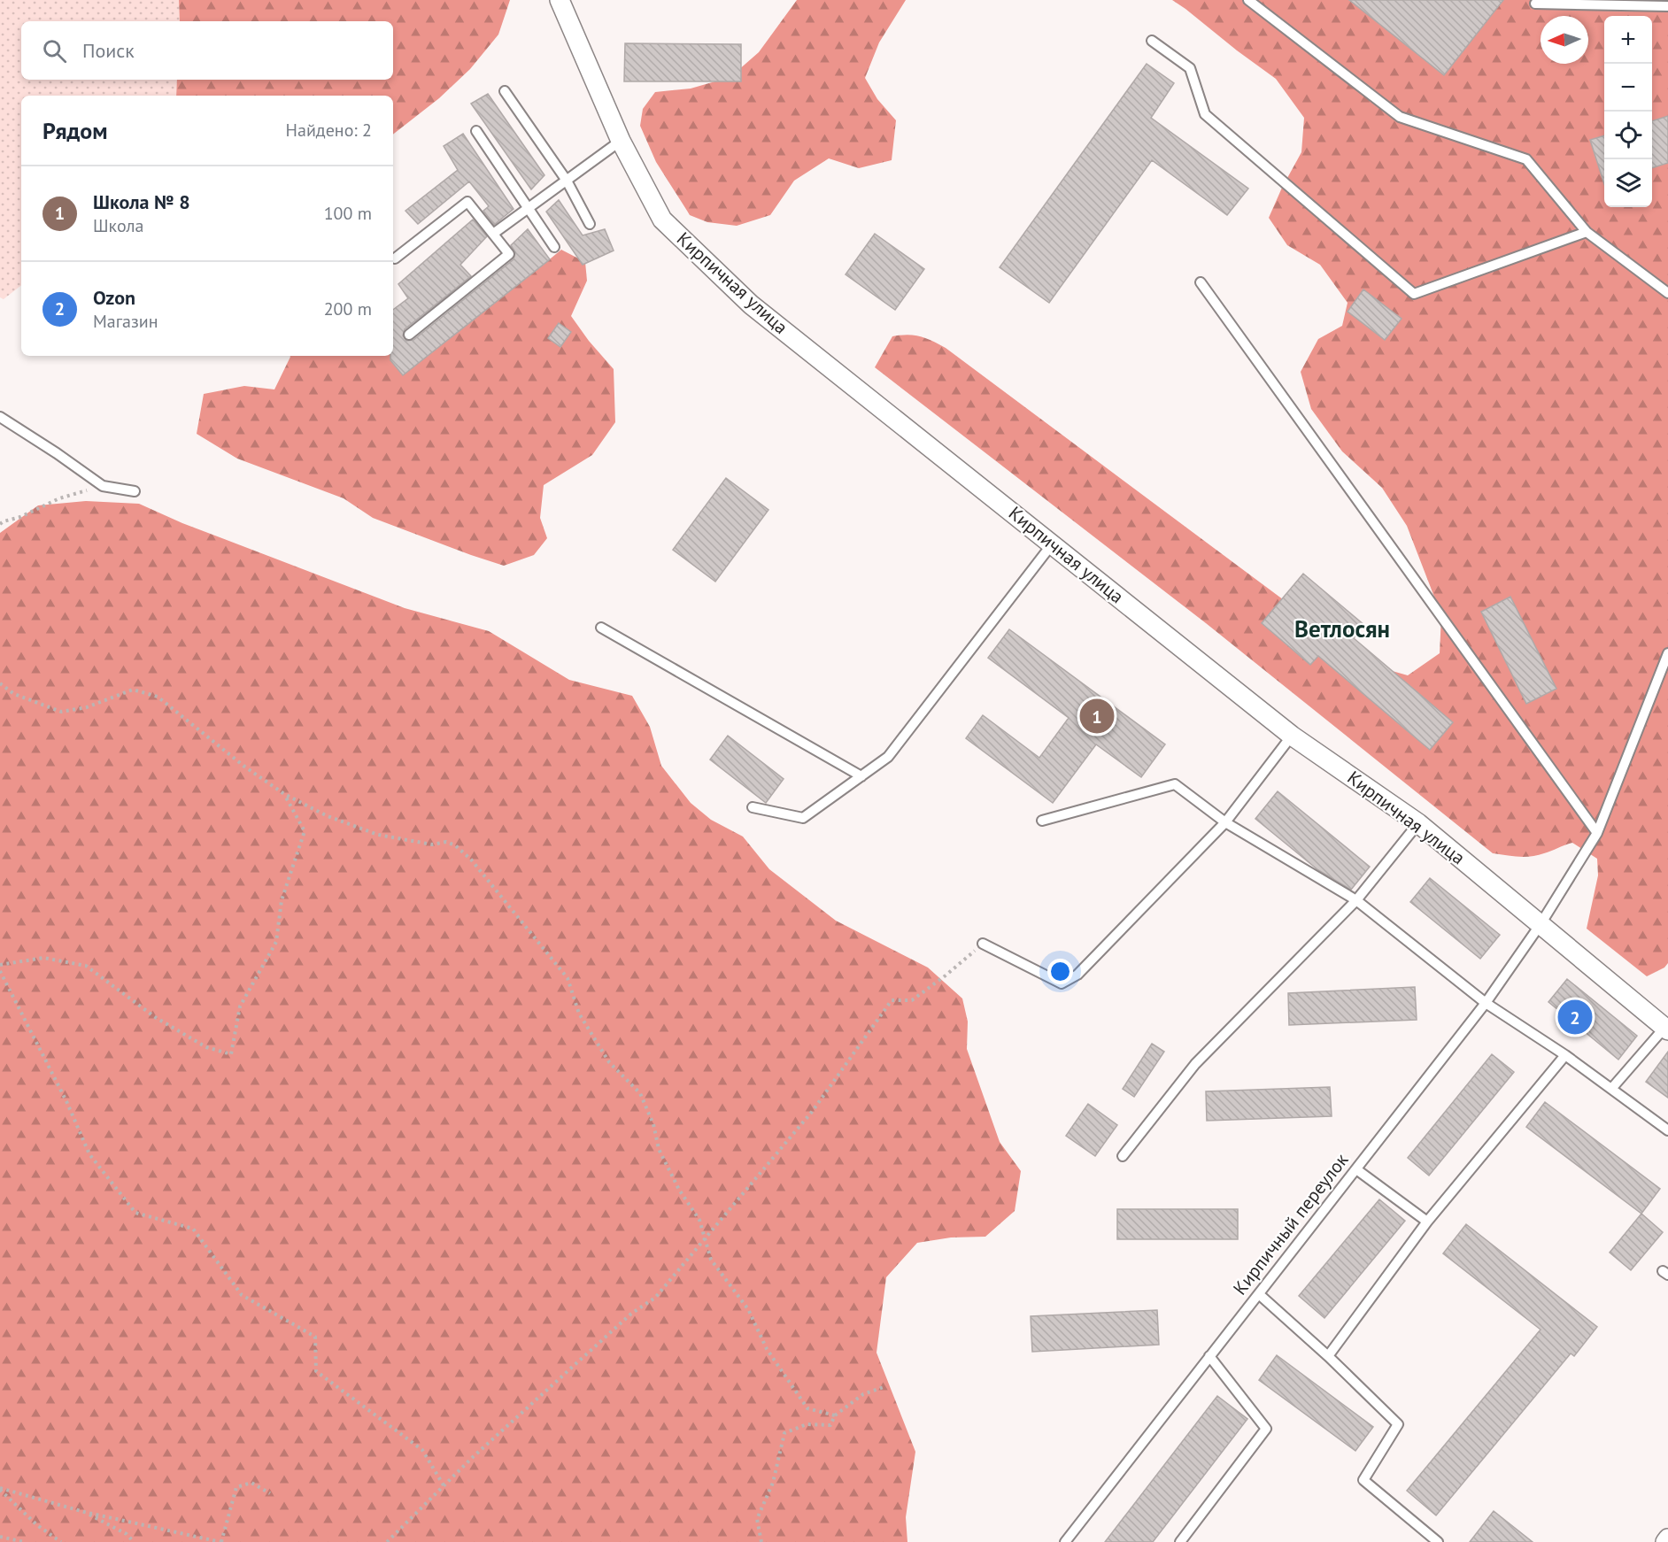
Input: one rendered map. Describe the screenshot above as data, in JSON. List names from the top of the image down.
{
  "streets": {
    "street": ["Кирпичная улица"],
    "lane": ["Кирпичный переулок"]
  },
  "crossings": [
    ["Кирпичная улица", "Кирпичный переулок"]
  ],
  "districts": ["Ветлосян"],
  "north": "left",
  "page": {
    "map_buttons": ["+", "−"],
    "search": "Поиск",
    "heading": ["Рядом", "Найдено: 2"],
    "list": [
      {
        "mark": "1",
        "name": "Школа № 8",
        "note": "Школа",
        "value": "100 m"
      },
      {
        "mark": "2",
        "name": "Ozon",
        "note": "Магазин",
        "value": "200 m"
      }
    ],
    "pins": ["1", "2"]
  }
}
